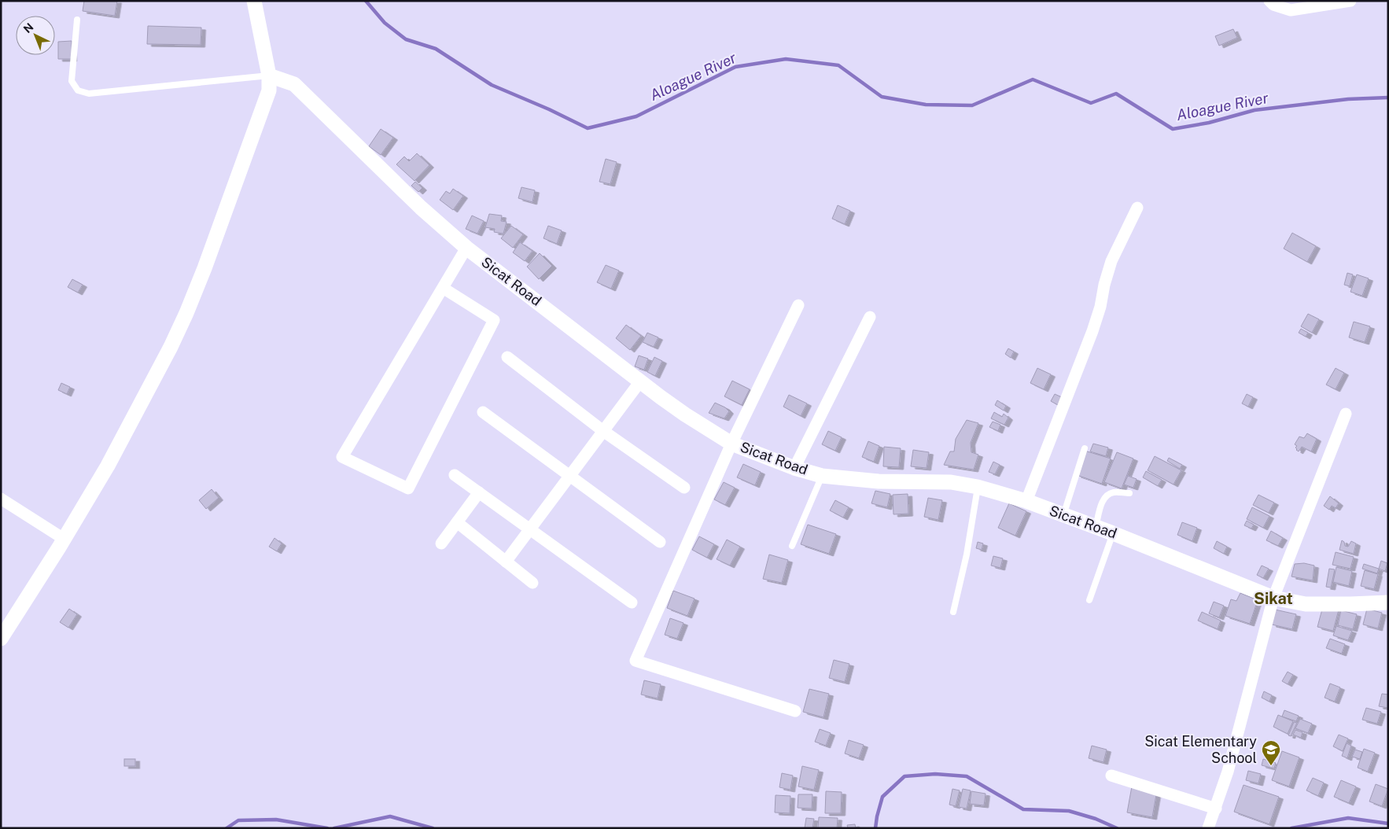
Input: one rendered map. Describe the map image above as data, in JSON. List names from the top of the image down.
{
  "streets": {
    "street": ["Sicat Road"]
  },
  "districts": ["Sikat"],
  "water": ["Aloague River"],
  "places": {
    "school or university": ["Sicat Elementary School"]
  },
  "north": "top left"
}
